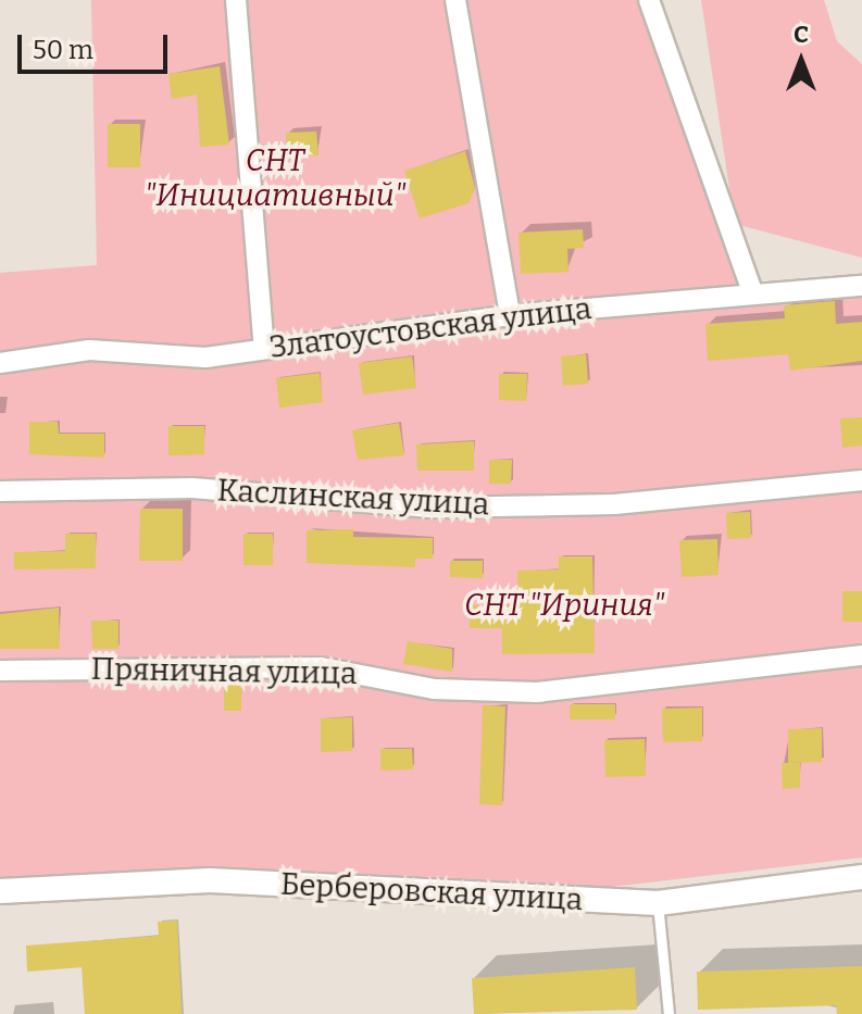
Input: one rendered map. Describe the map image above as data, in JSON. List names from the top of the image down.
{
  "streets": {
    "street": [
      "Златоустовская улица",
      "Каслинская улица",
      "Пряничная улица",
      "Берберовская улица"
    ]
  },
  "parks": ["СНТ \"Инициативный\"", "СНТ \"Ириния\""],
  "scale_bar": "50 m",
  "north": "top"
}
